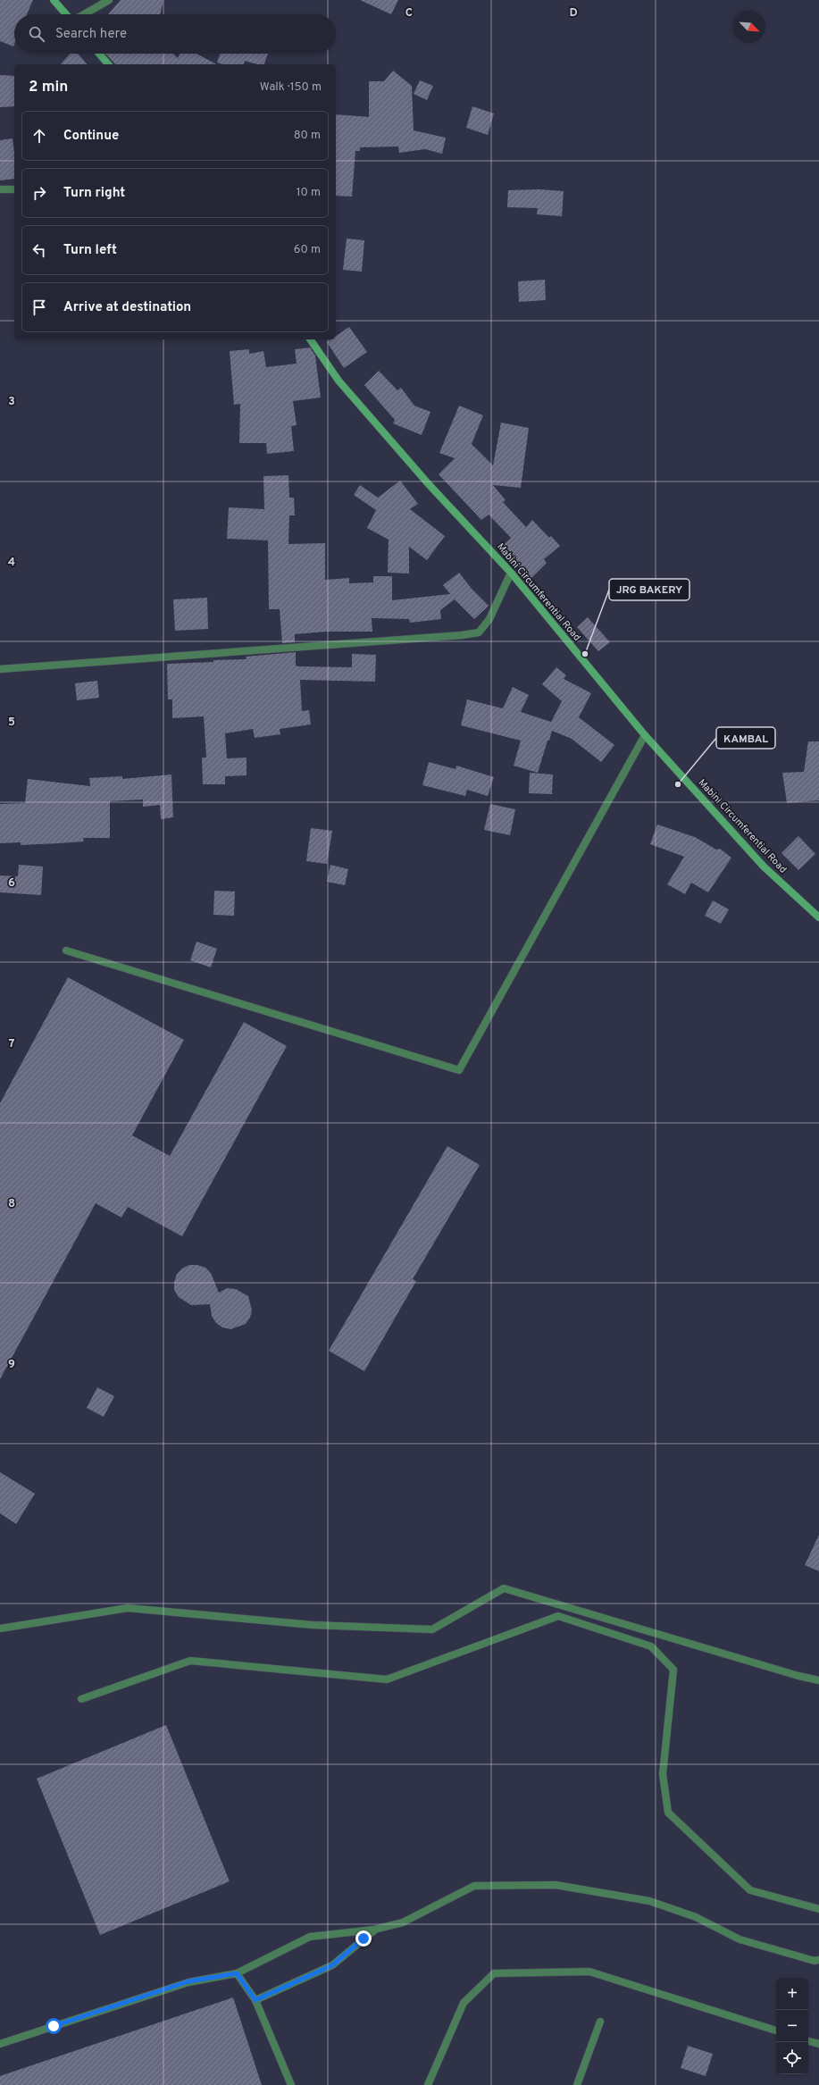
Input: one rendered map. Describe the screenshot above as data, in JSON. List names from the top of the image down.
{
  "streets": {
    "main road": ["Mabini Circumferential Road"]
  },
  "places": ["JRG BAKERY", "KAMBAL"],
  "north": "bottom right",
  "page": {
    "search": "Search here",
    "heading": ["2 min", "Walk · 150 m"],
    "list": [
      ["Continue", "80 m"],
      ["Turn right", "10 m"],
      ["Turn left", "60 m"],
      "Arrive at destination"
    ],
    "map_buttons": ["+", "−"]
  },
  "grid": {
    "columns": ["C", "D"],
    "rows": [
      "3",
      "4",
      "5",
      "6",
      "7",
      "8",
      "9"
    ]
  }
}
